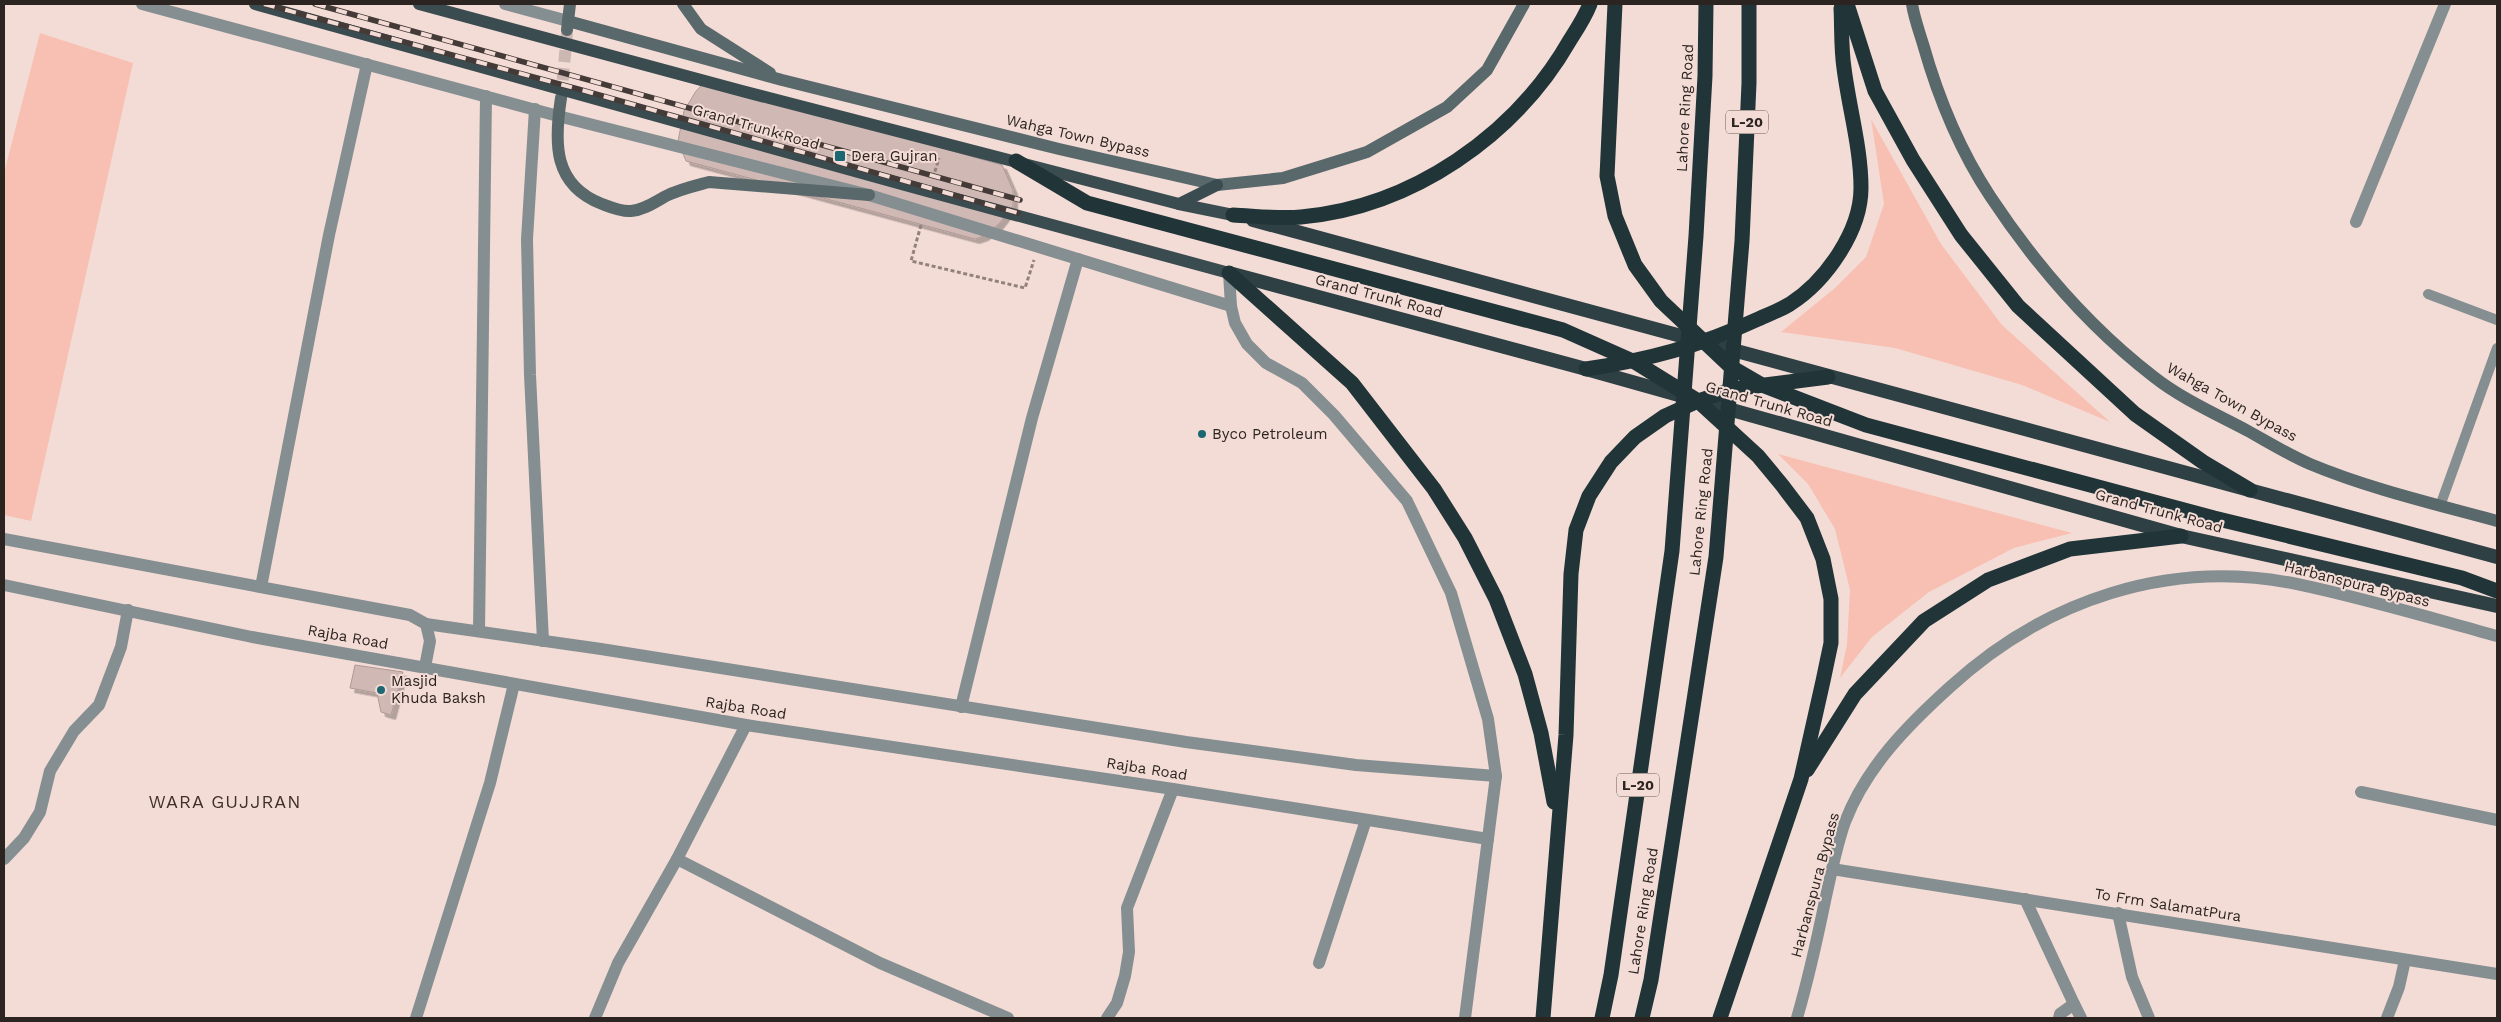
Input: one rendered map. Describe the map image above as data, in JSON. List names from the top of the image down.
{
  "streets": {
    "highway": ["Lahore Ring Road", "L-20", "Grand Trunk Road"],
    "main road": ["Wahga Town Bypass"],
    "street": ["Harbanspura Bypass", "Rajba Road", "To Frm SalamatPura"]
  },
  "crossings": [
    ["Harbanspura Bypass", "To Frm SalamatPura"]
  ],
  "districts": ["WARA GUJJRAN"],
  "places": {
    "transit": ["Dera Gujran"],
    "other": ["Byco Petroleum", "Masjid Khuda Baksh"]
  }
}
